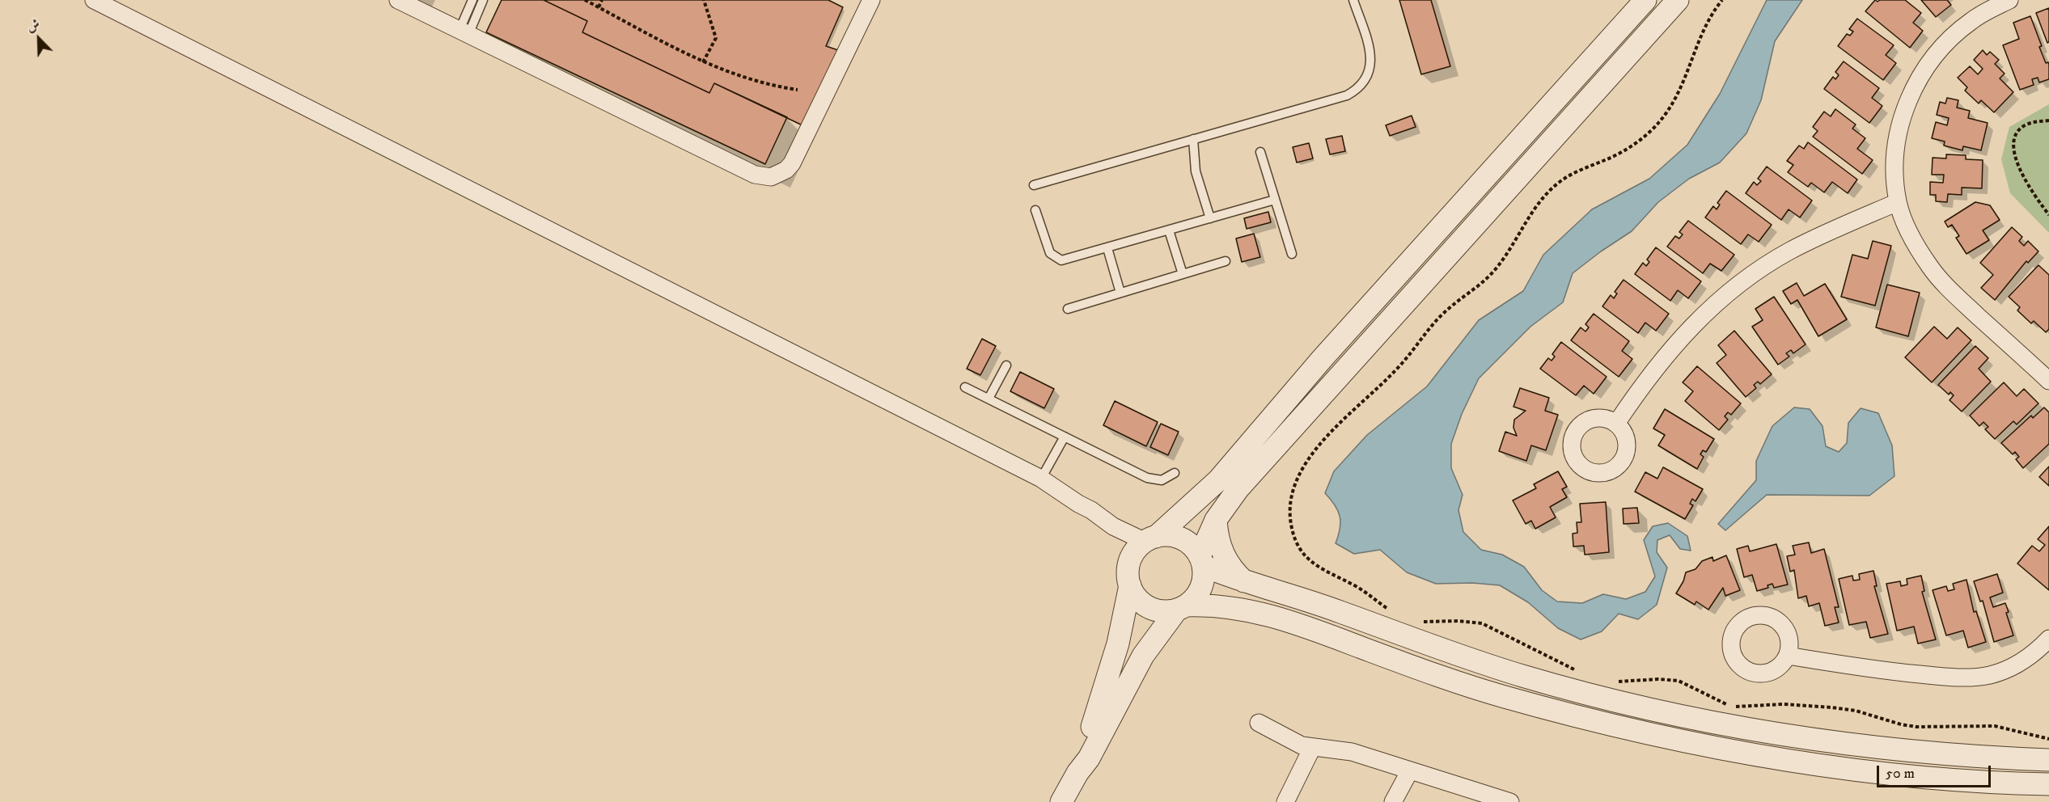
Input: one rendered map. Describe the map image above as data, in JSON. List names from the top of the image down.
{
  "scale_bar": "50 m",
  "north": "top left"
}
